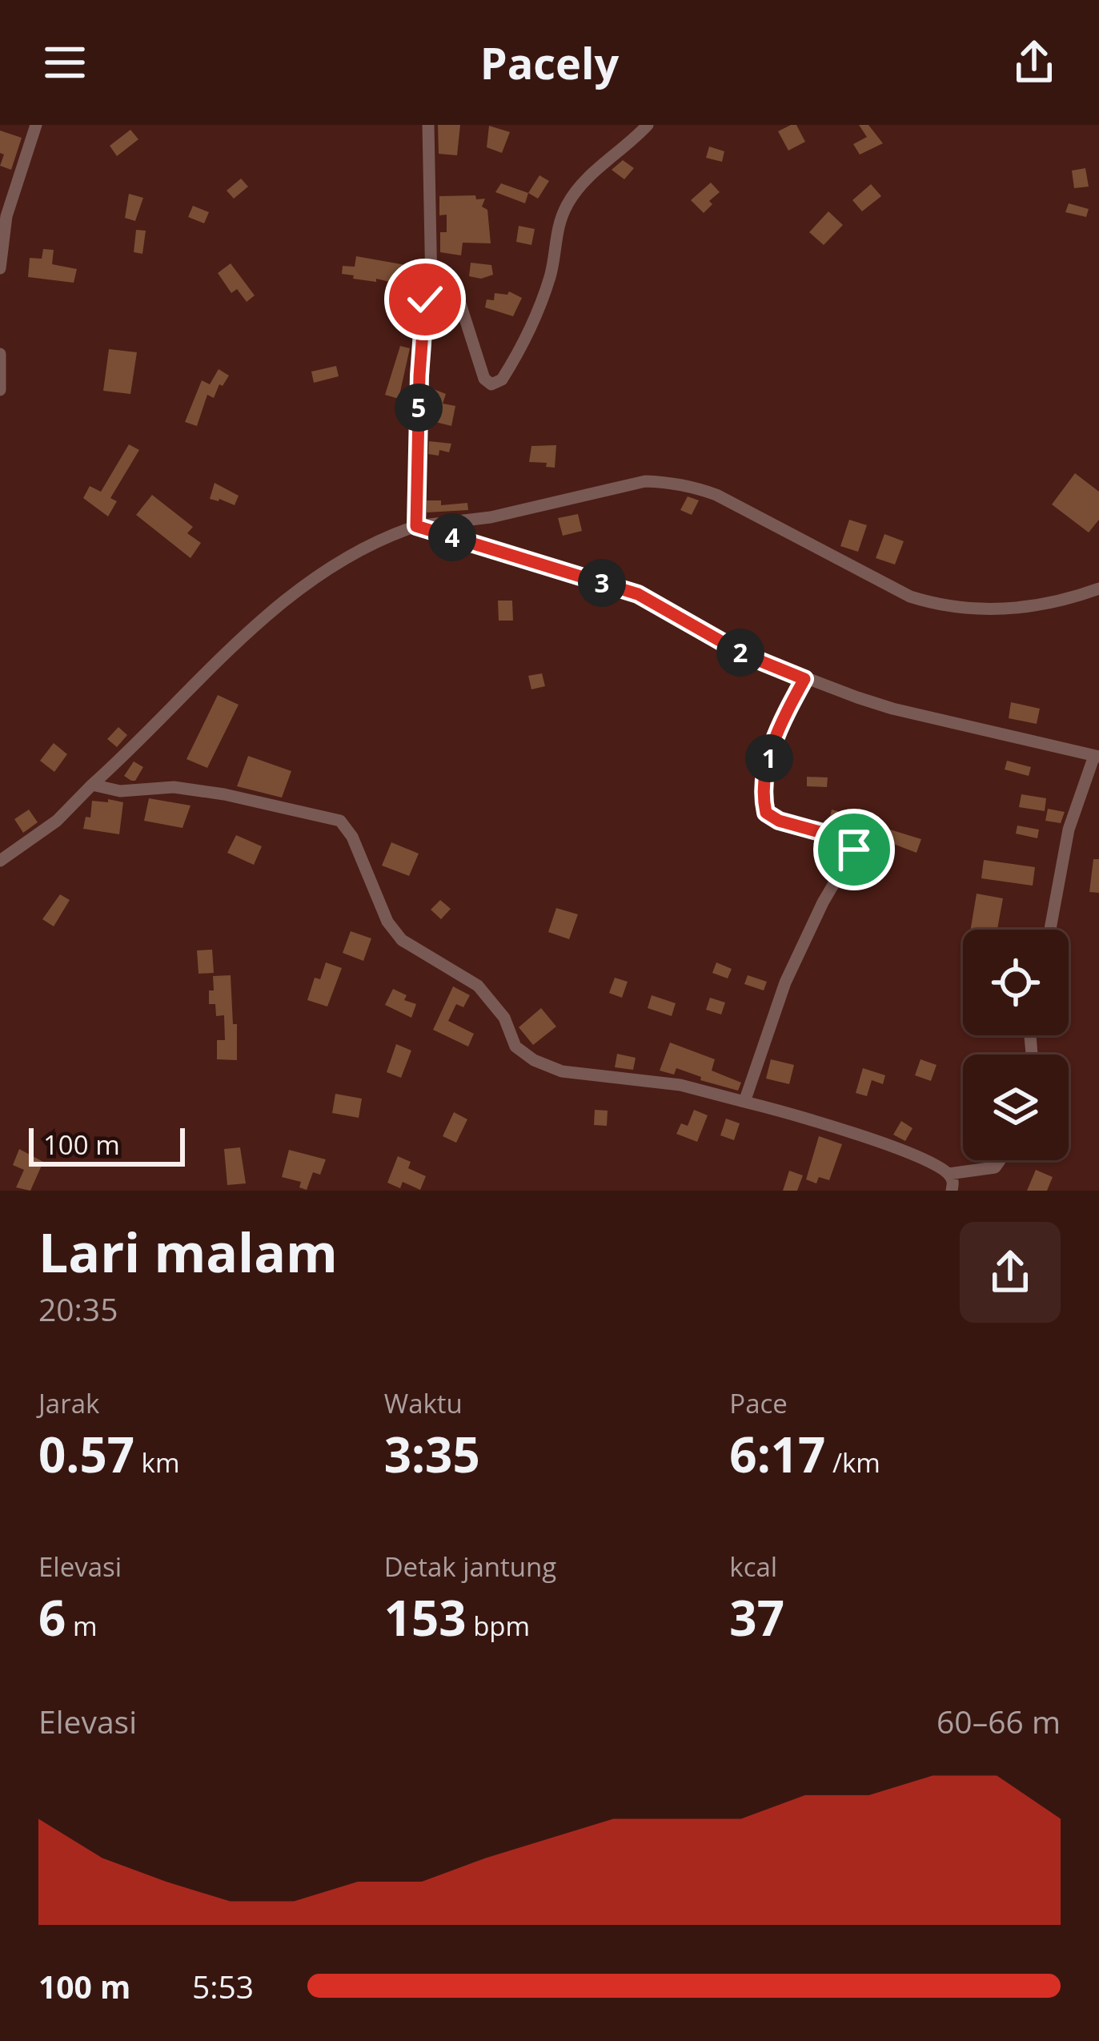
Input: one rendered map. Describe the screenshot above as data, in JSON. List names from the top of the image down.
{
  "scale_bar": "100 m",
  "page": {
    "header": "Pacely",
    "pins": [
      "5",
      "4",
      "3",
      "2",
      "1"
    ],
    "scale": "100 m",
    "heading": ["Lari malam", "20:35"],
    "stats": [
      ["Jarak", "0.57 km"],
      ["Waktu", "3:35"],
      ["Pace", "6:17 /km"],
      ["Elevasi", "6 m"],
      ["Detak jantung", "153 bpm"],
      ["kcal", "37"]
    ],
    "chart": ["Elevasi", "60–66 m"],
    "list": [
      {
        "name": "100 m",
        "note": "5:53"
      }
    ]
  }
}
